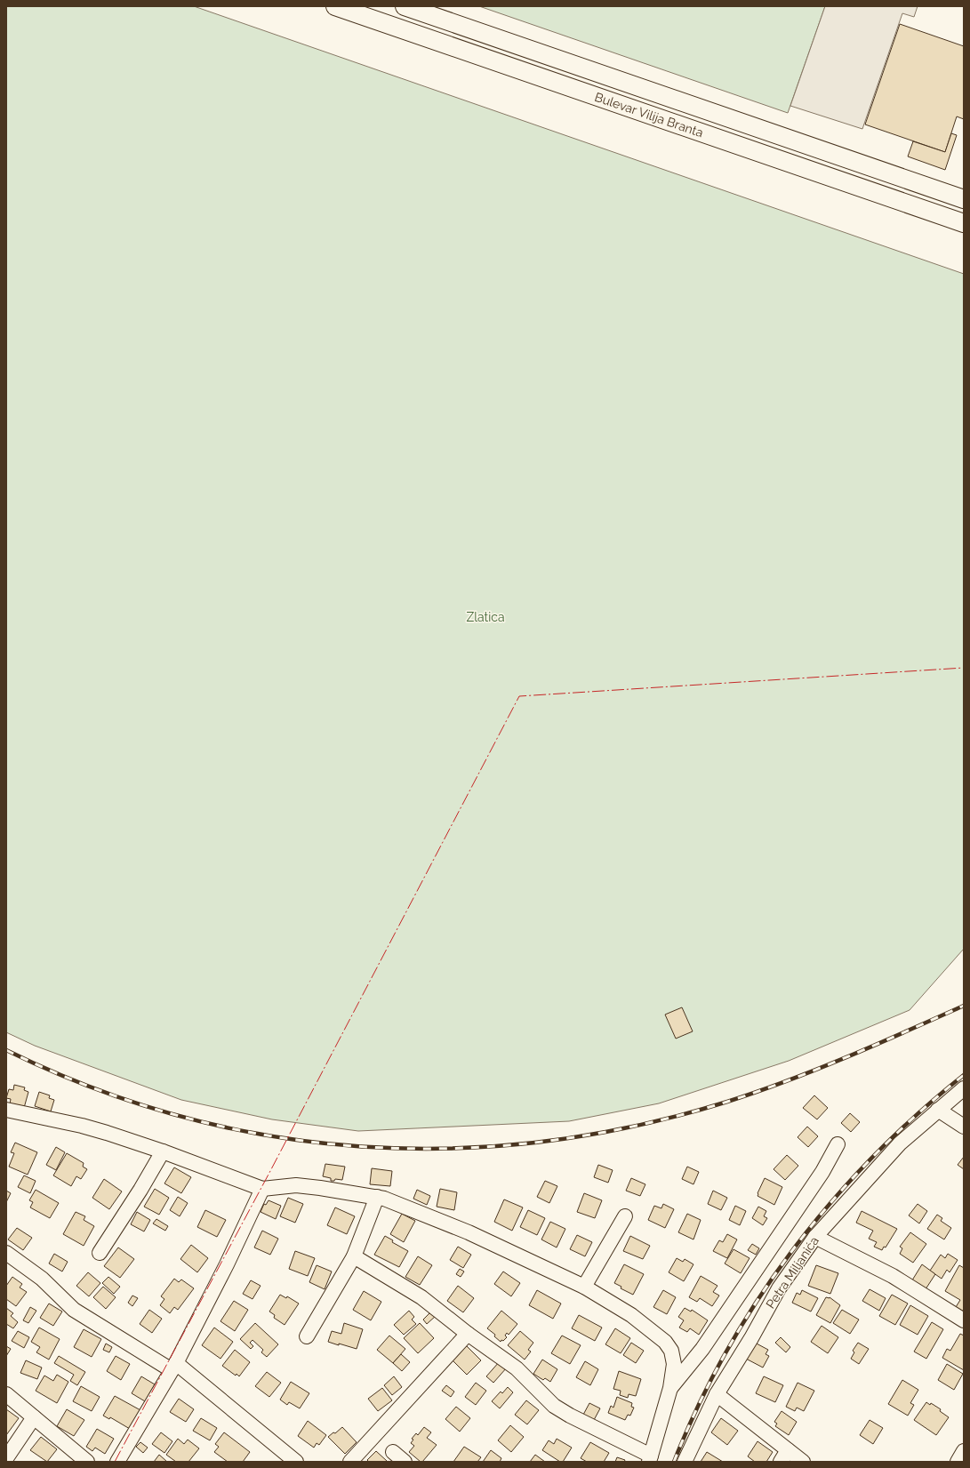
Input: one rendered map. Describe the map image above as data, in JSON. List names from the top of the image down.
{
  "streets": {
    "main road": ["Bulevar Vilija Branta"],
    "street": ["Petra Miljanića"]
  },
  "parks": ["Zlatica"]
}
